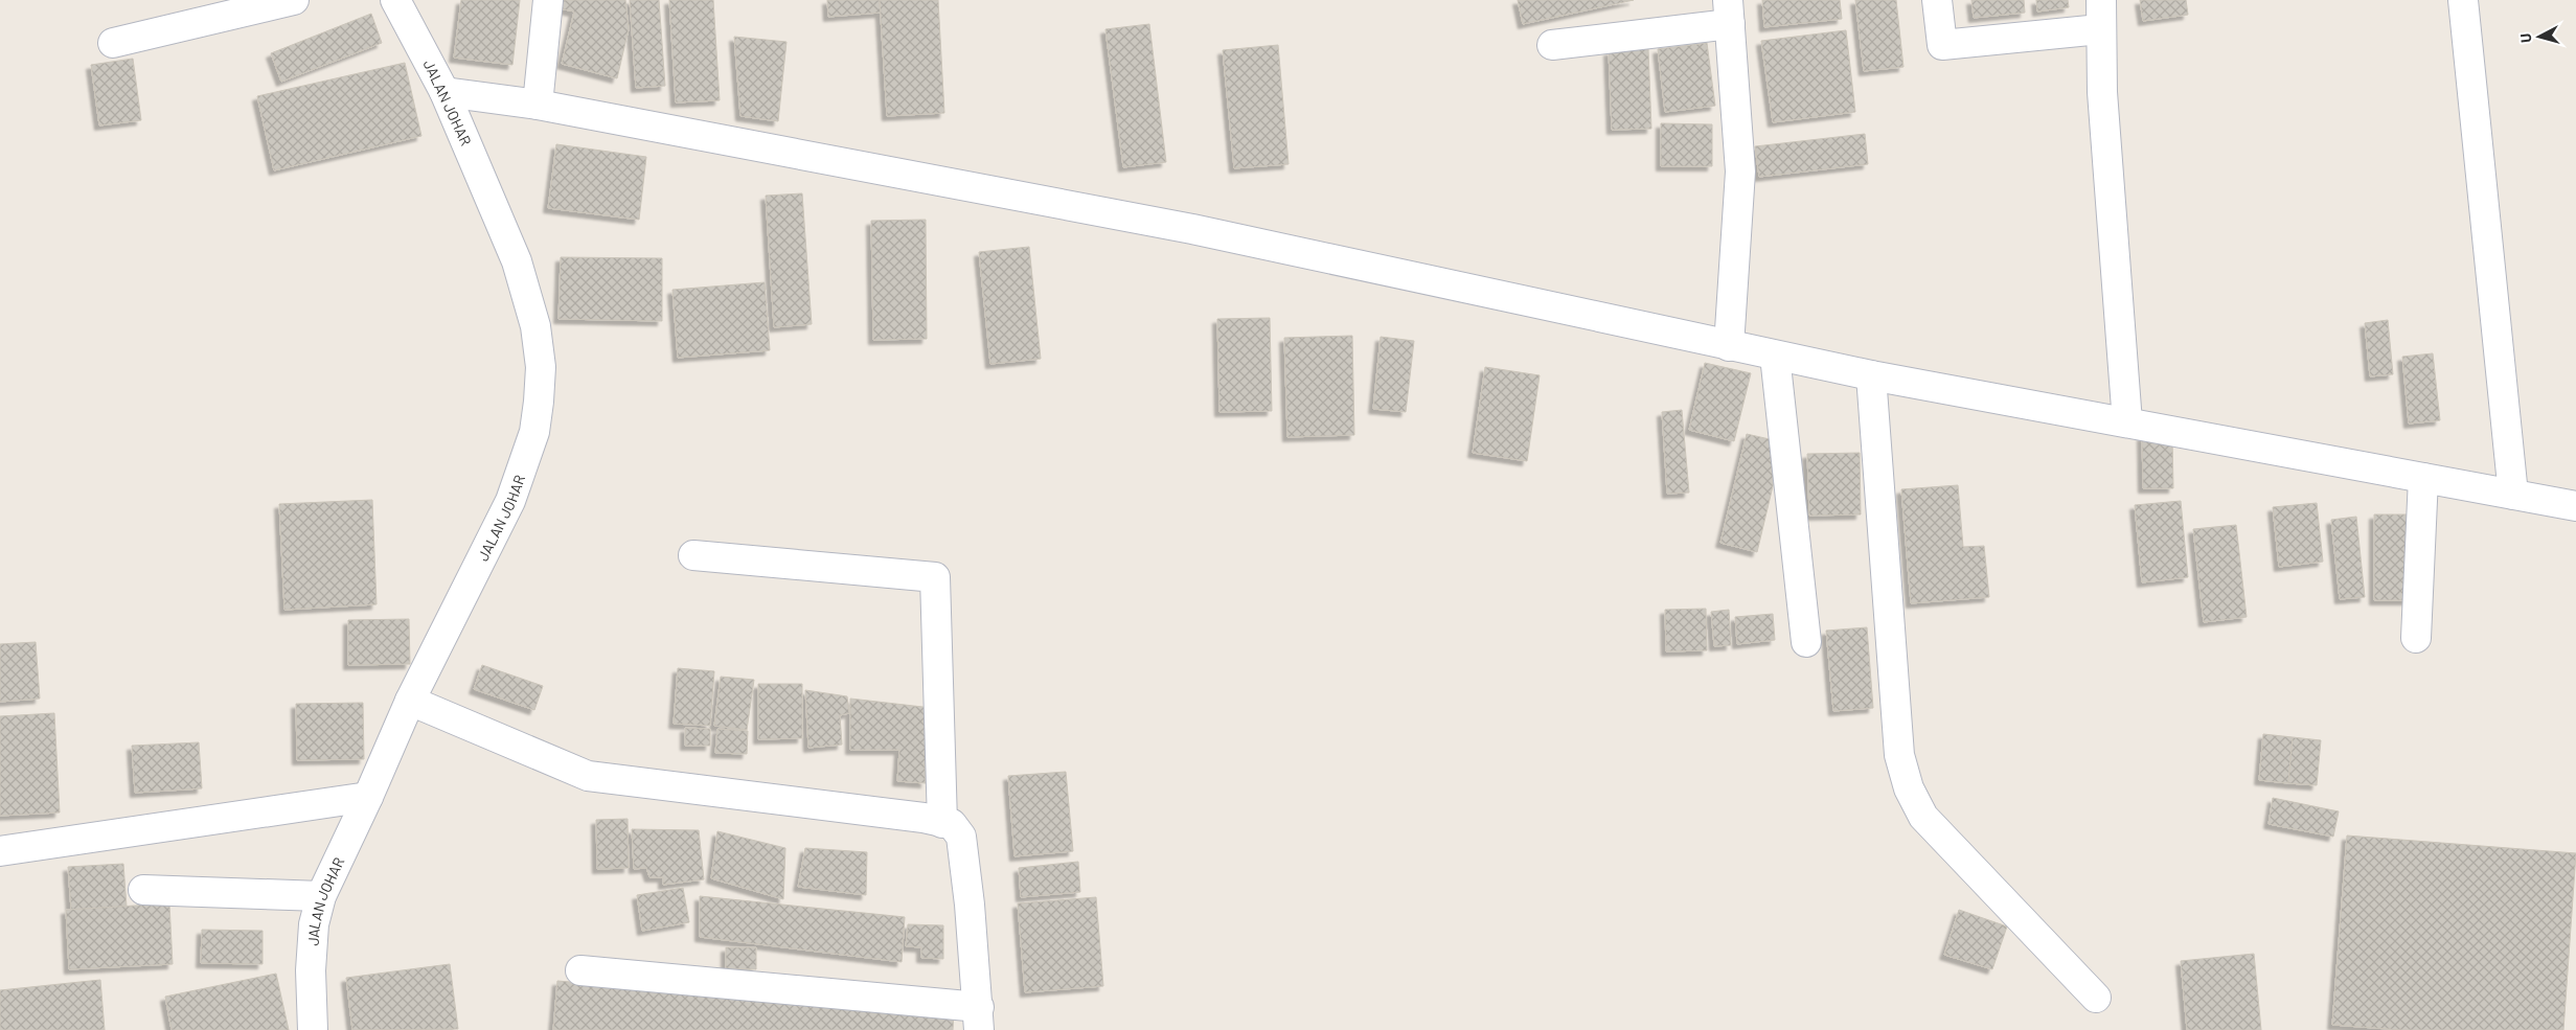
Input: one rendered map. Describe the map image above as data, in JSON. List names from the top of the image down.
{
  "streets": {
    "street": ["JALAN JOHAR"]
  },
  "north": "left"
}
